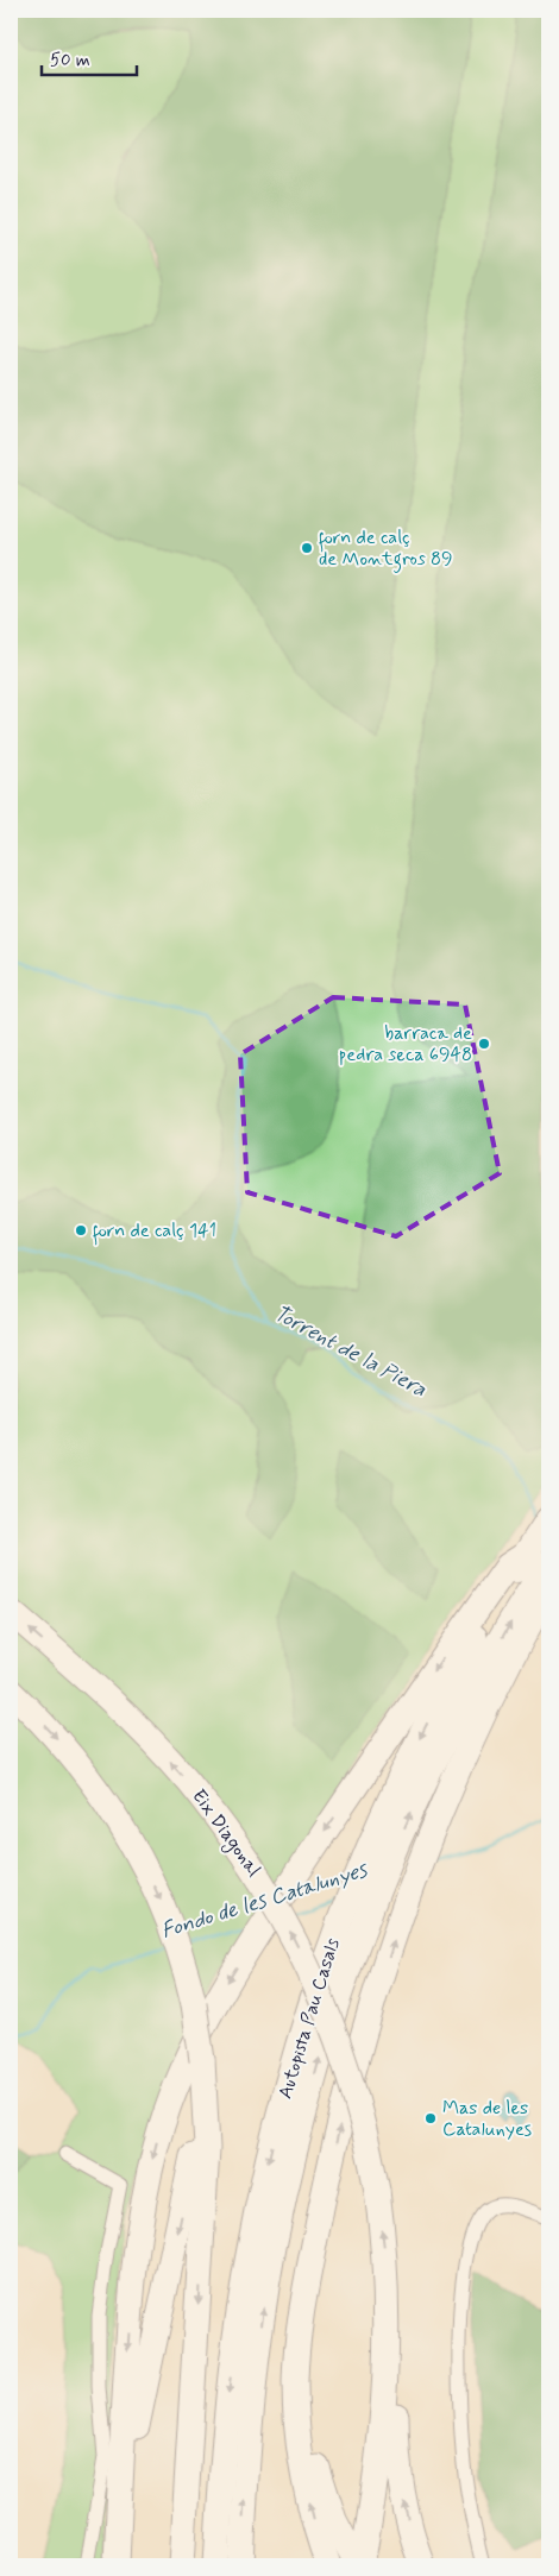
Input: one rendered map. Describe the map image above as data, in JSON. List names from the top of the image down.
{
  "streets": {
    "highway": ["Eix Diagonal", "Autopista Pau Casals"]
  },
  "water": ["Torrent de la Piera", "Fondo de les Catalunyes"],
  "places": [
    "forn de calç de Montgros 89",
    "barraca de pedra seca 6948",
    "forn de calç 141",
    "Mas de les Catalunyes"
  ],
  "scale_bar": "50 m"
}
